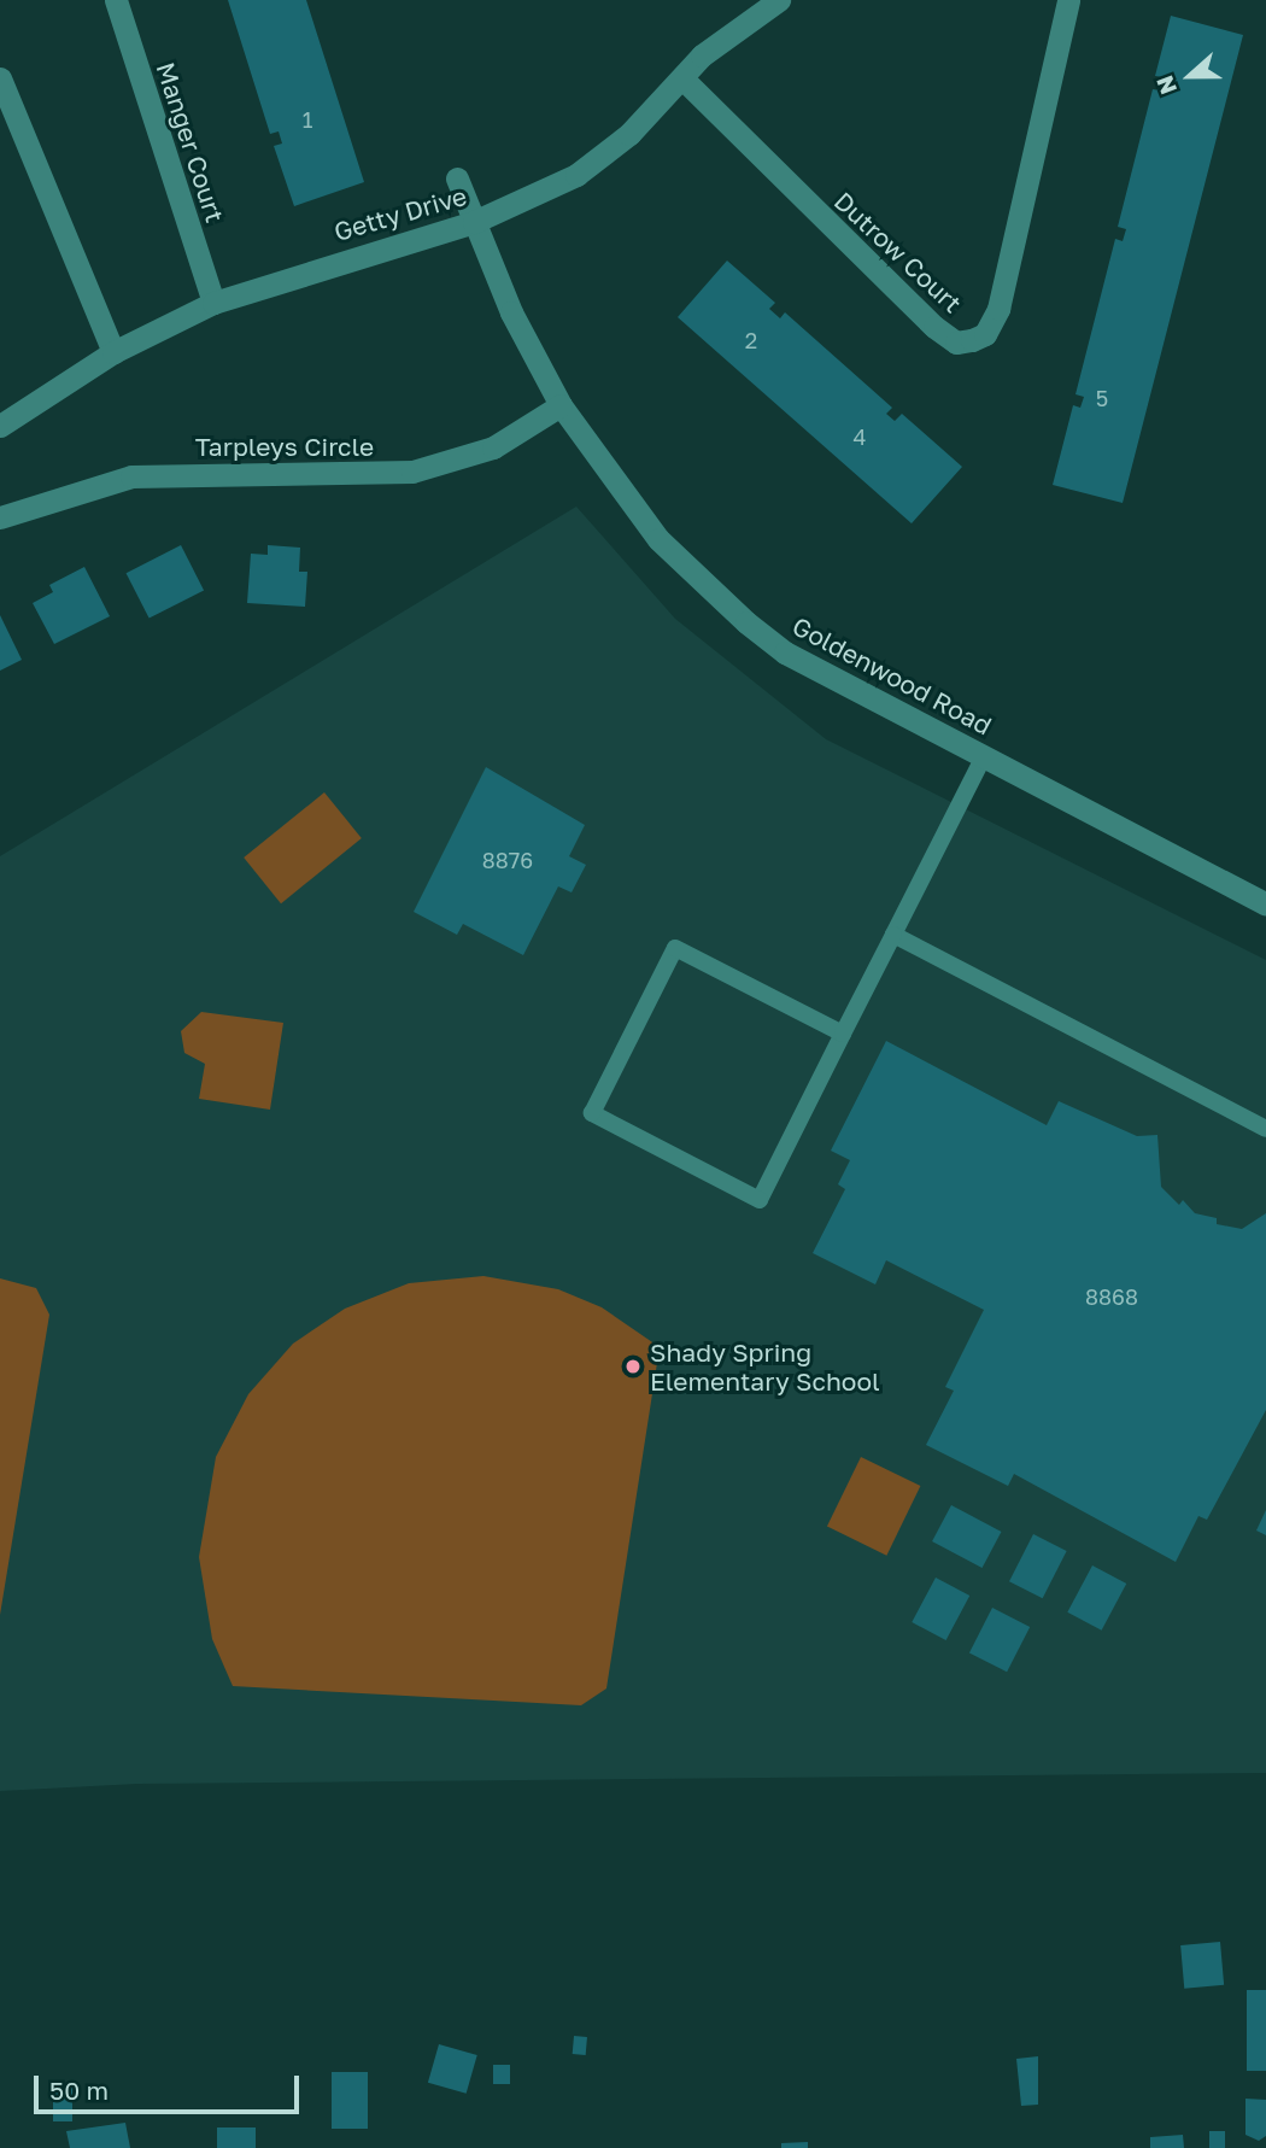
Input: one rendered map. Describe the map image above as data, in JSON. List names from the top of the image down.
{
  "streets": {
    "street": [
      "Manger Court",
      "Getty Drive",
      "Dutrow Court",
      "Tarpleys Circle",
      "Goldenwood Road"
    ]
  },
  "crossings": [
    ["Manger Court", "Getty Drive"],
    ["Getty Drive", "Dutrow Court"],
    ["Getty Drive", "Goldenwood Road"],
    ["Tarpleys Circle", "Goldenwood Road"]
  ],
  "places": ["Shady Spring Elementary School"],
  "house_numbers": [
    "1",
    "2",
    "5",
    "4",
    "8876",
    "8868"
  ],
  "scale_bar": "50 m",
  "north": "left"
}
